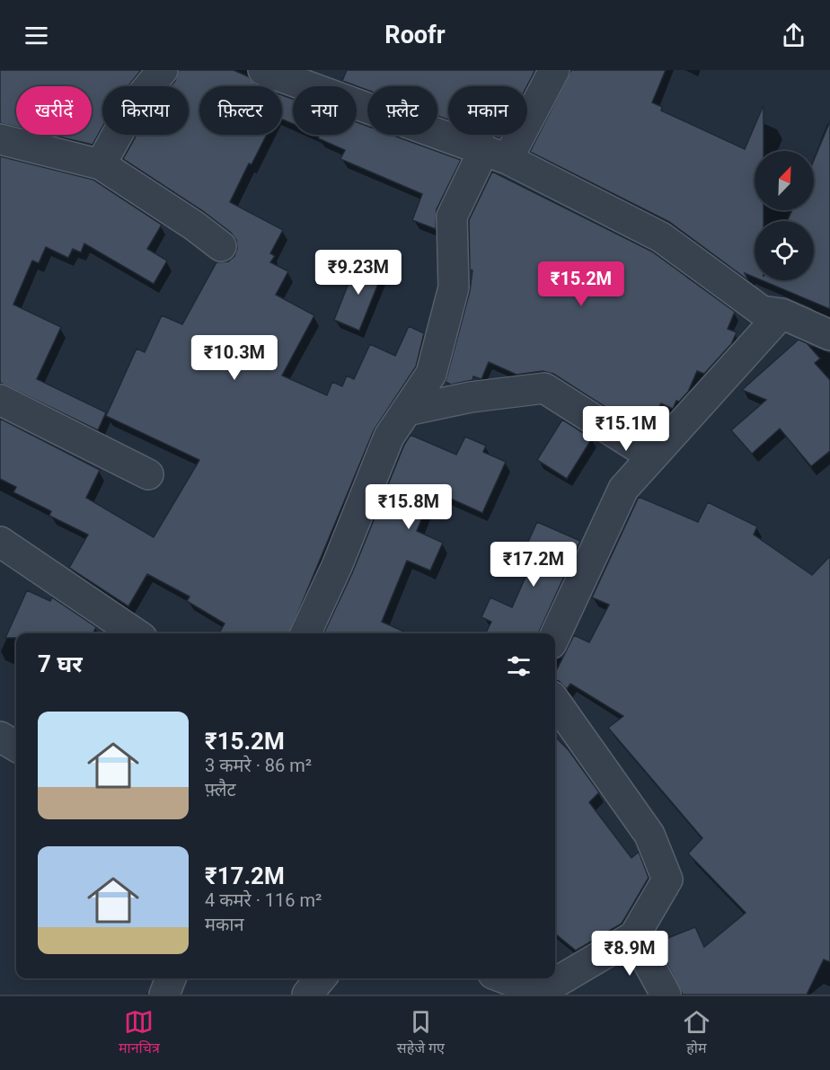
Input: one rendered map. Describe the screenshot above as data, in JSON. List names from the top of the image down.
{
  "north": "top right",
  "page": {
    "header": "Roofr",
    "chip": [
      "खरीदें",
      "किराया",
      "फ़िल्टर",
      "नया",
      "फ़्लैट",
      "मकान"
    ],
    "price": [
      "₹9.23M",
      "₹15.2M",
      "₹10.3M",
      "₹15.1M",
      "₹15.8M",
      "₹17.2M",
      "₹8.9M"
    ],
    "heading": "7 घर",
    "list": [
      {
        "name": "₹15.2M",
        "note": "3 कमरे · 86 m² · फ़्लैट"
      },
      {
        "name": "₹17.2M",
        "note": "4 कमरे · 116 m² · मकान"
      }
    ],
    "tabs": ["मानचित्र", "सहेजे गए", "होम"]
  }
}
